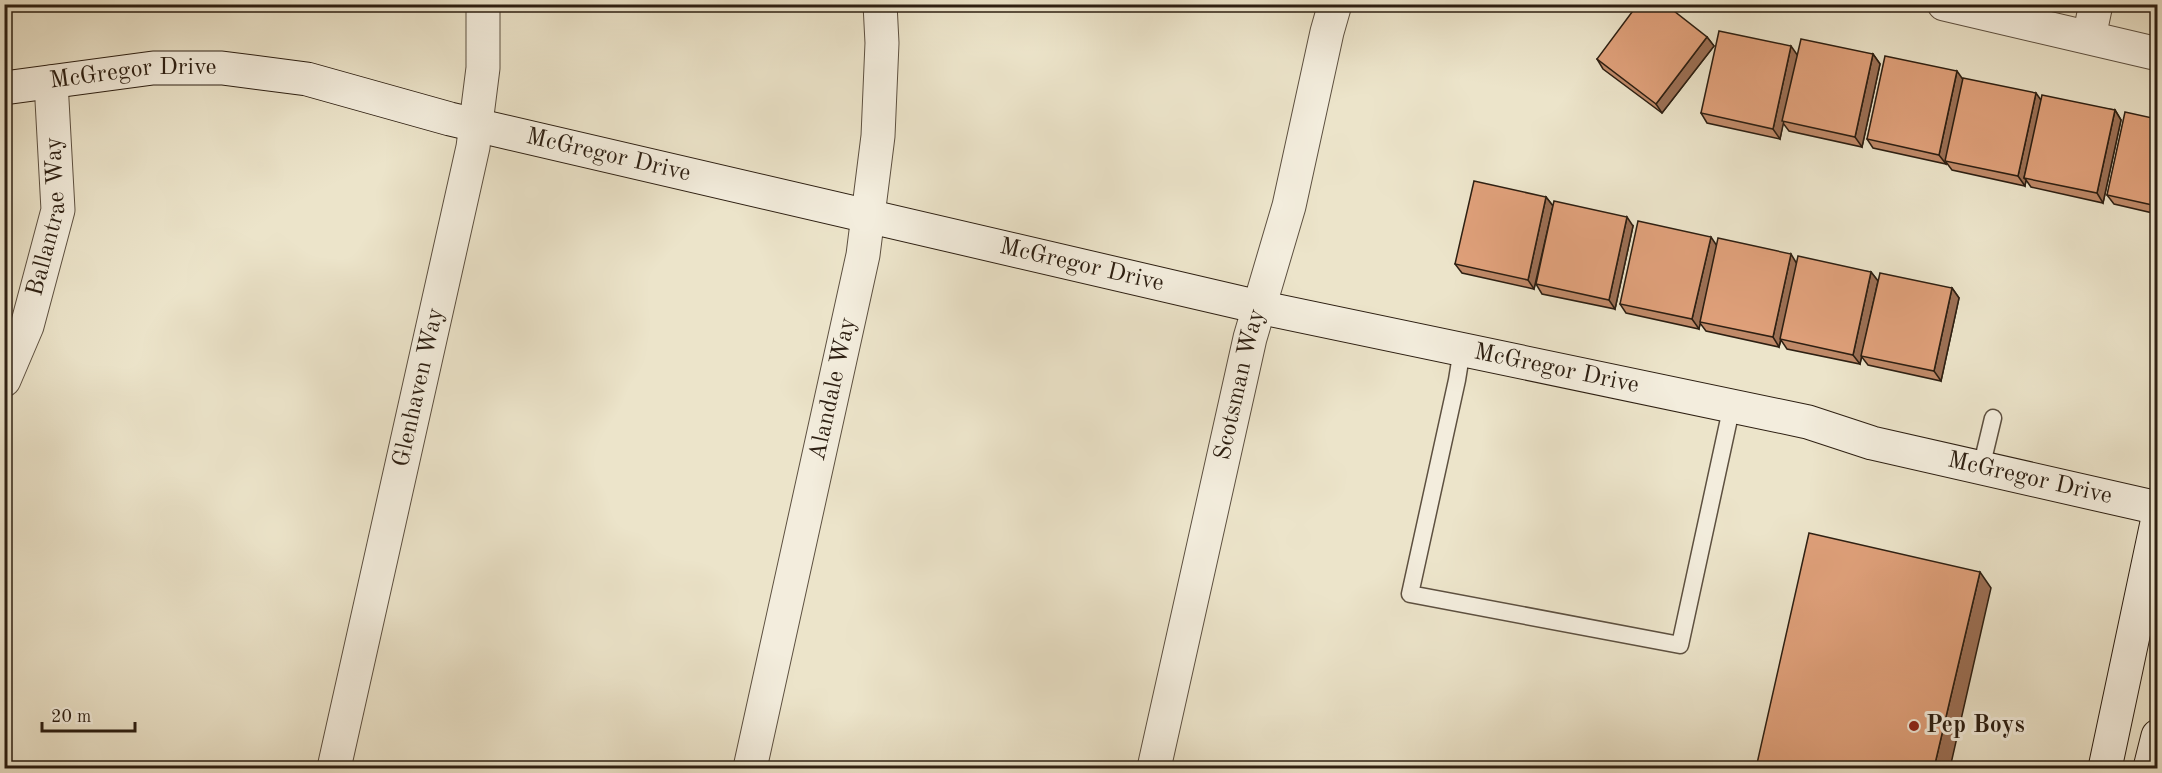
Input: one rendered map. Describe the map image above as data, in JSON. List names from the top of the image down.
{
  "streets": {
    "street": [
      "McGregor Drive",
      "Ballantrae Way",
      "Scotsman Way",
      "Glenhaven Way",
      "Alandale Way"
    ]
  },
  "crossings": [
    ["McGregor Drive", "Ballantrae Way"],
    ["McGregor Drive", "Scotsman Way"],
    ["McGregor Drive", "Glenhaven Way"],
    ["McGregor Drive", "Alandale Way"]
  ],
  "places": ["Pep Boys"],
  "scale_bar": "20 m"
}
